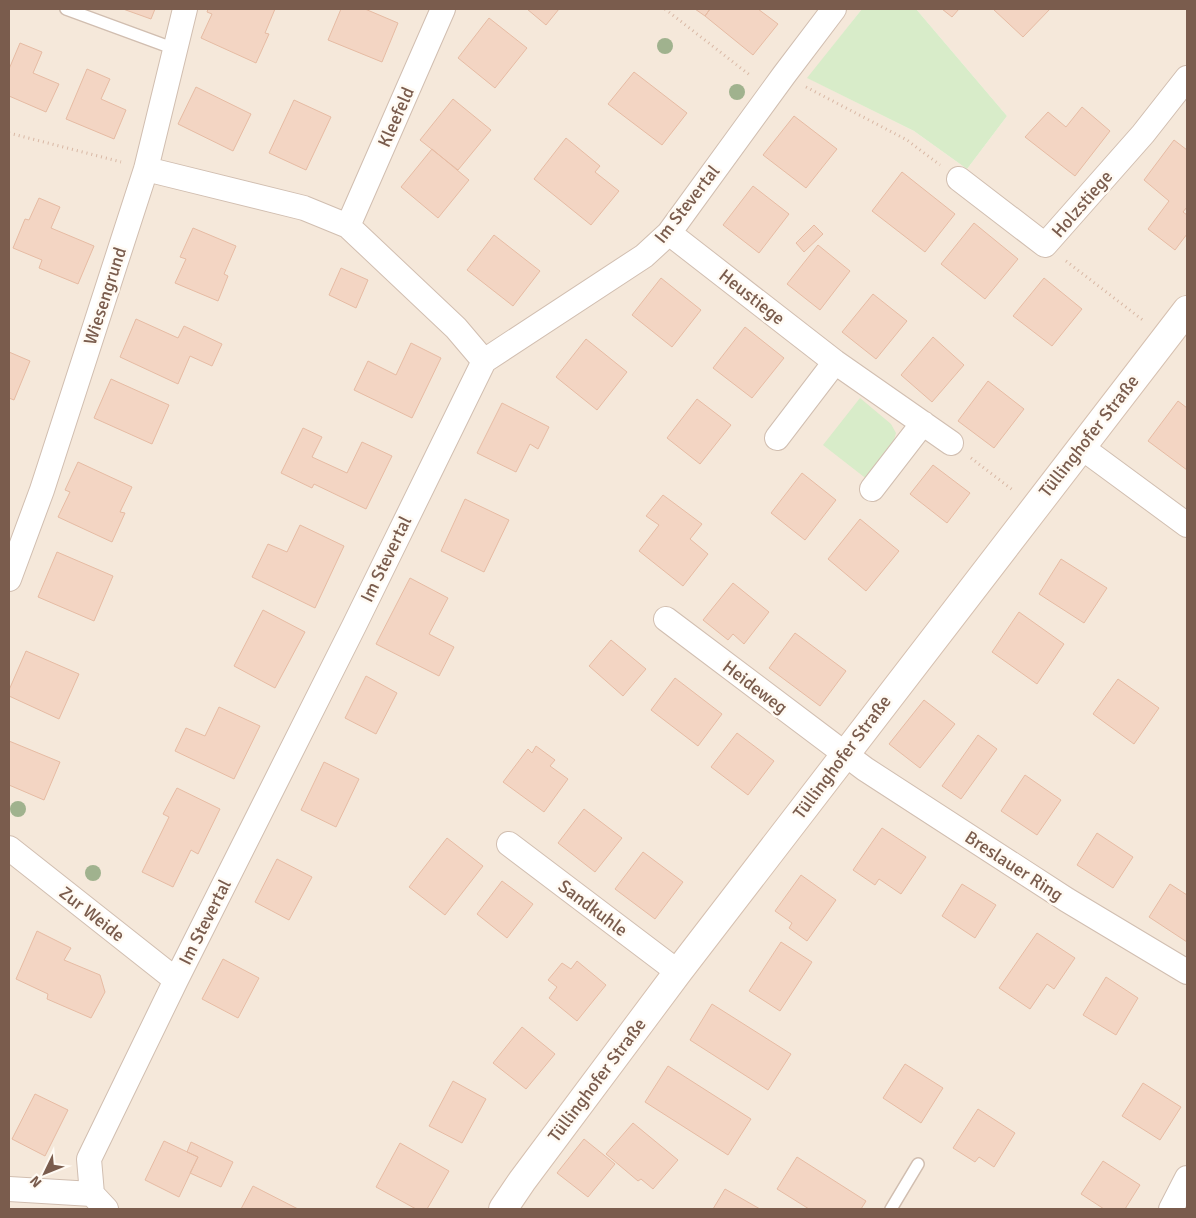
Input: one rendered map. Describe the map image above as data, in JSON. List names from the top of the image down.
{
  "streets": {
    "main road": ["Tüllinghofer Straße"],
    "street": [
      "Kleefeld",
      "Im Stevertal",
      "Holzstiege",
      "Wiesengrund",
      "Heustiege",
      "Heideweg",
      "Breslauer Ring",
      "Sandkuhle",
      "Zur Weide"
    ]
  },
  "crossings": [
    ["Im Stevertal", "Heustiege"],
    ["Im Stevertal", "Zur Weide"],
    ["Tüllinghofer Straße", "Heideweg"],
    ["Tüllinghofer Straße", "Breslauer Ring"],
    ["Tüllinghofer Straße", "Sandkuhle"],
    ["Heideweg", "Breslauer Ring"]
  ],
  "north": "bottom left"
}
